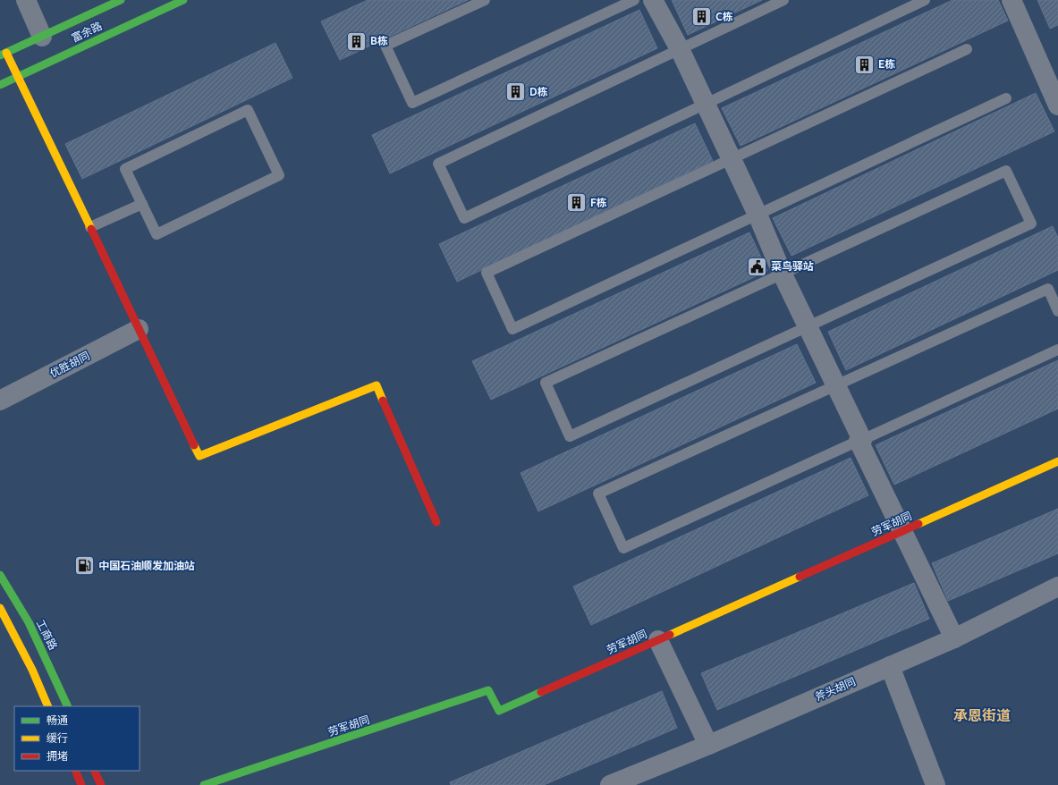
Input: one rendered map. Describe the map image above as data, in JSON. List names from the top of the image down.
{
  "streets": {
    "street": [
      "富余路",
      "优胜胡同",
      "劳军胡同",
      "工商路",
      "斧头胡同"
    ]
  },
  "districts": ["承恩街道"],
  "places": {
    "building": [
      "C栋",
      "B栋",
      "E栋",
      "D栋",
      "F栋"
    ],
    "public building": ["菜鸟驿站"],
    "fuel station": ["中国石油顺发加油站"]
  },
  "legend": ["畅通", "缓行", "拥堵"]
}
